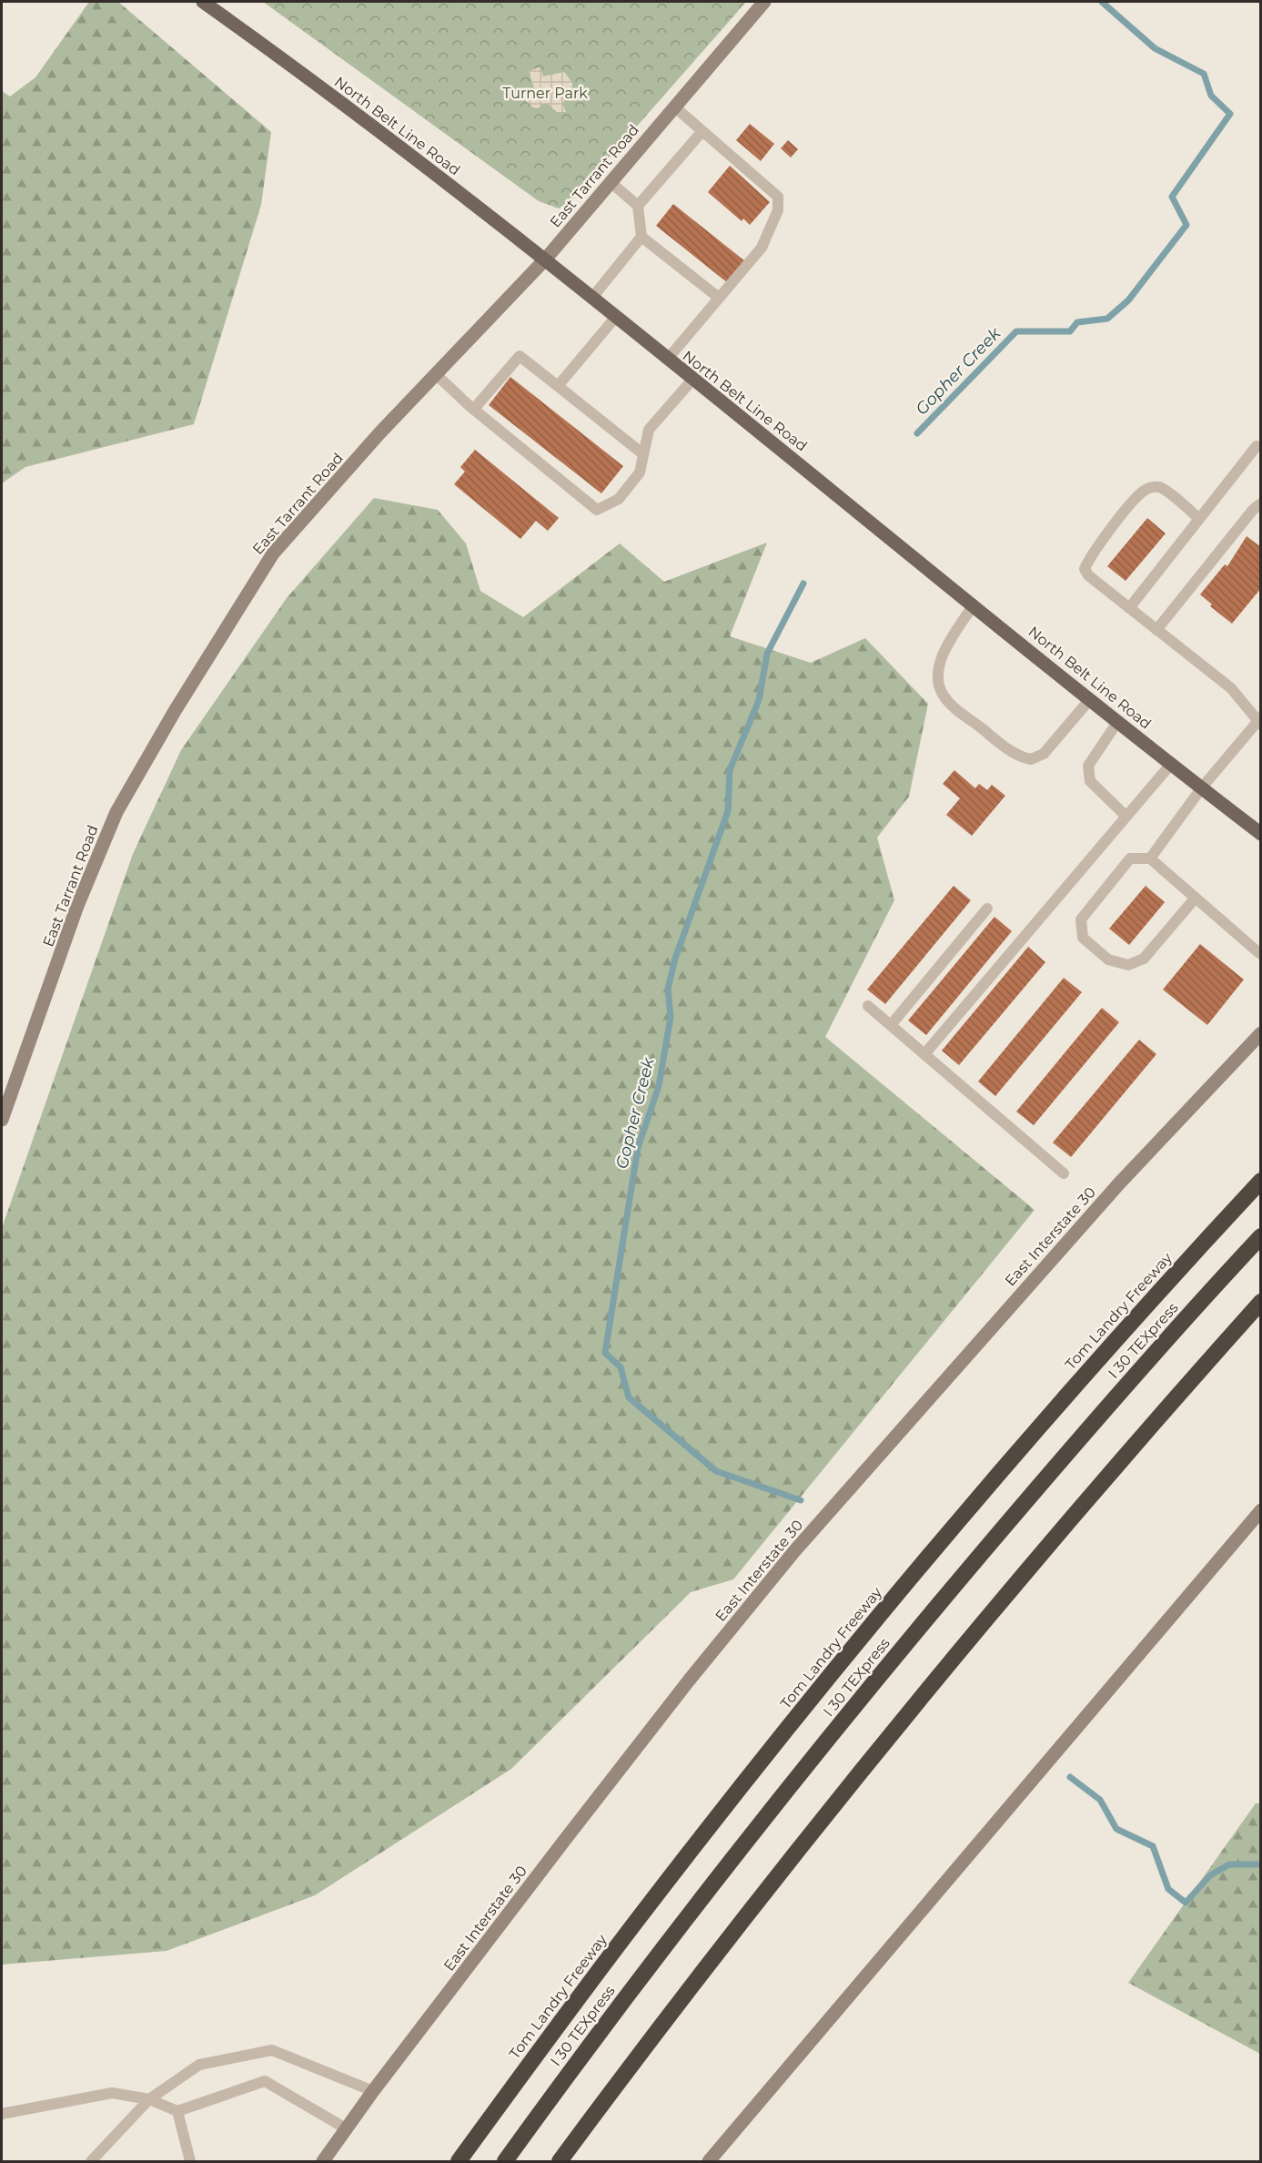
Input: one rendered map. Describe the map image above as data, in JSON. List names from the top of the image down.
{
  "streets": {
    "highway": ["Tom Landry Freeway", "I 30 TEXpress"],
    "main road": ["North Belt Line Road", "East Tarrant Road", "East Interstate 30"]
  },
  "crossings": [
    ["North Belt Line Road", "East Tarrant Road"]
  ],
  "water": ["Gopher Creek"],
  "parks": ["Turner Park"]
}
